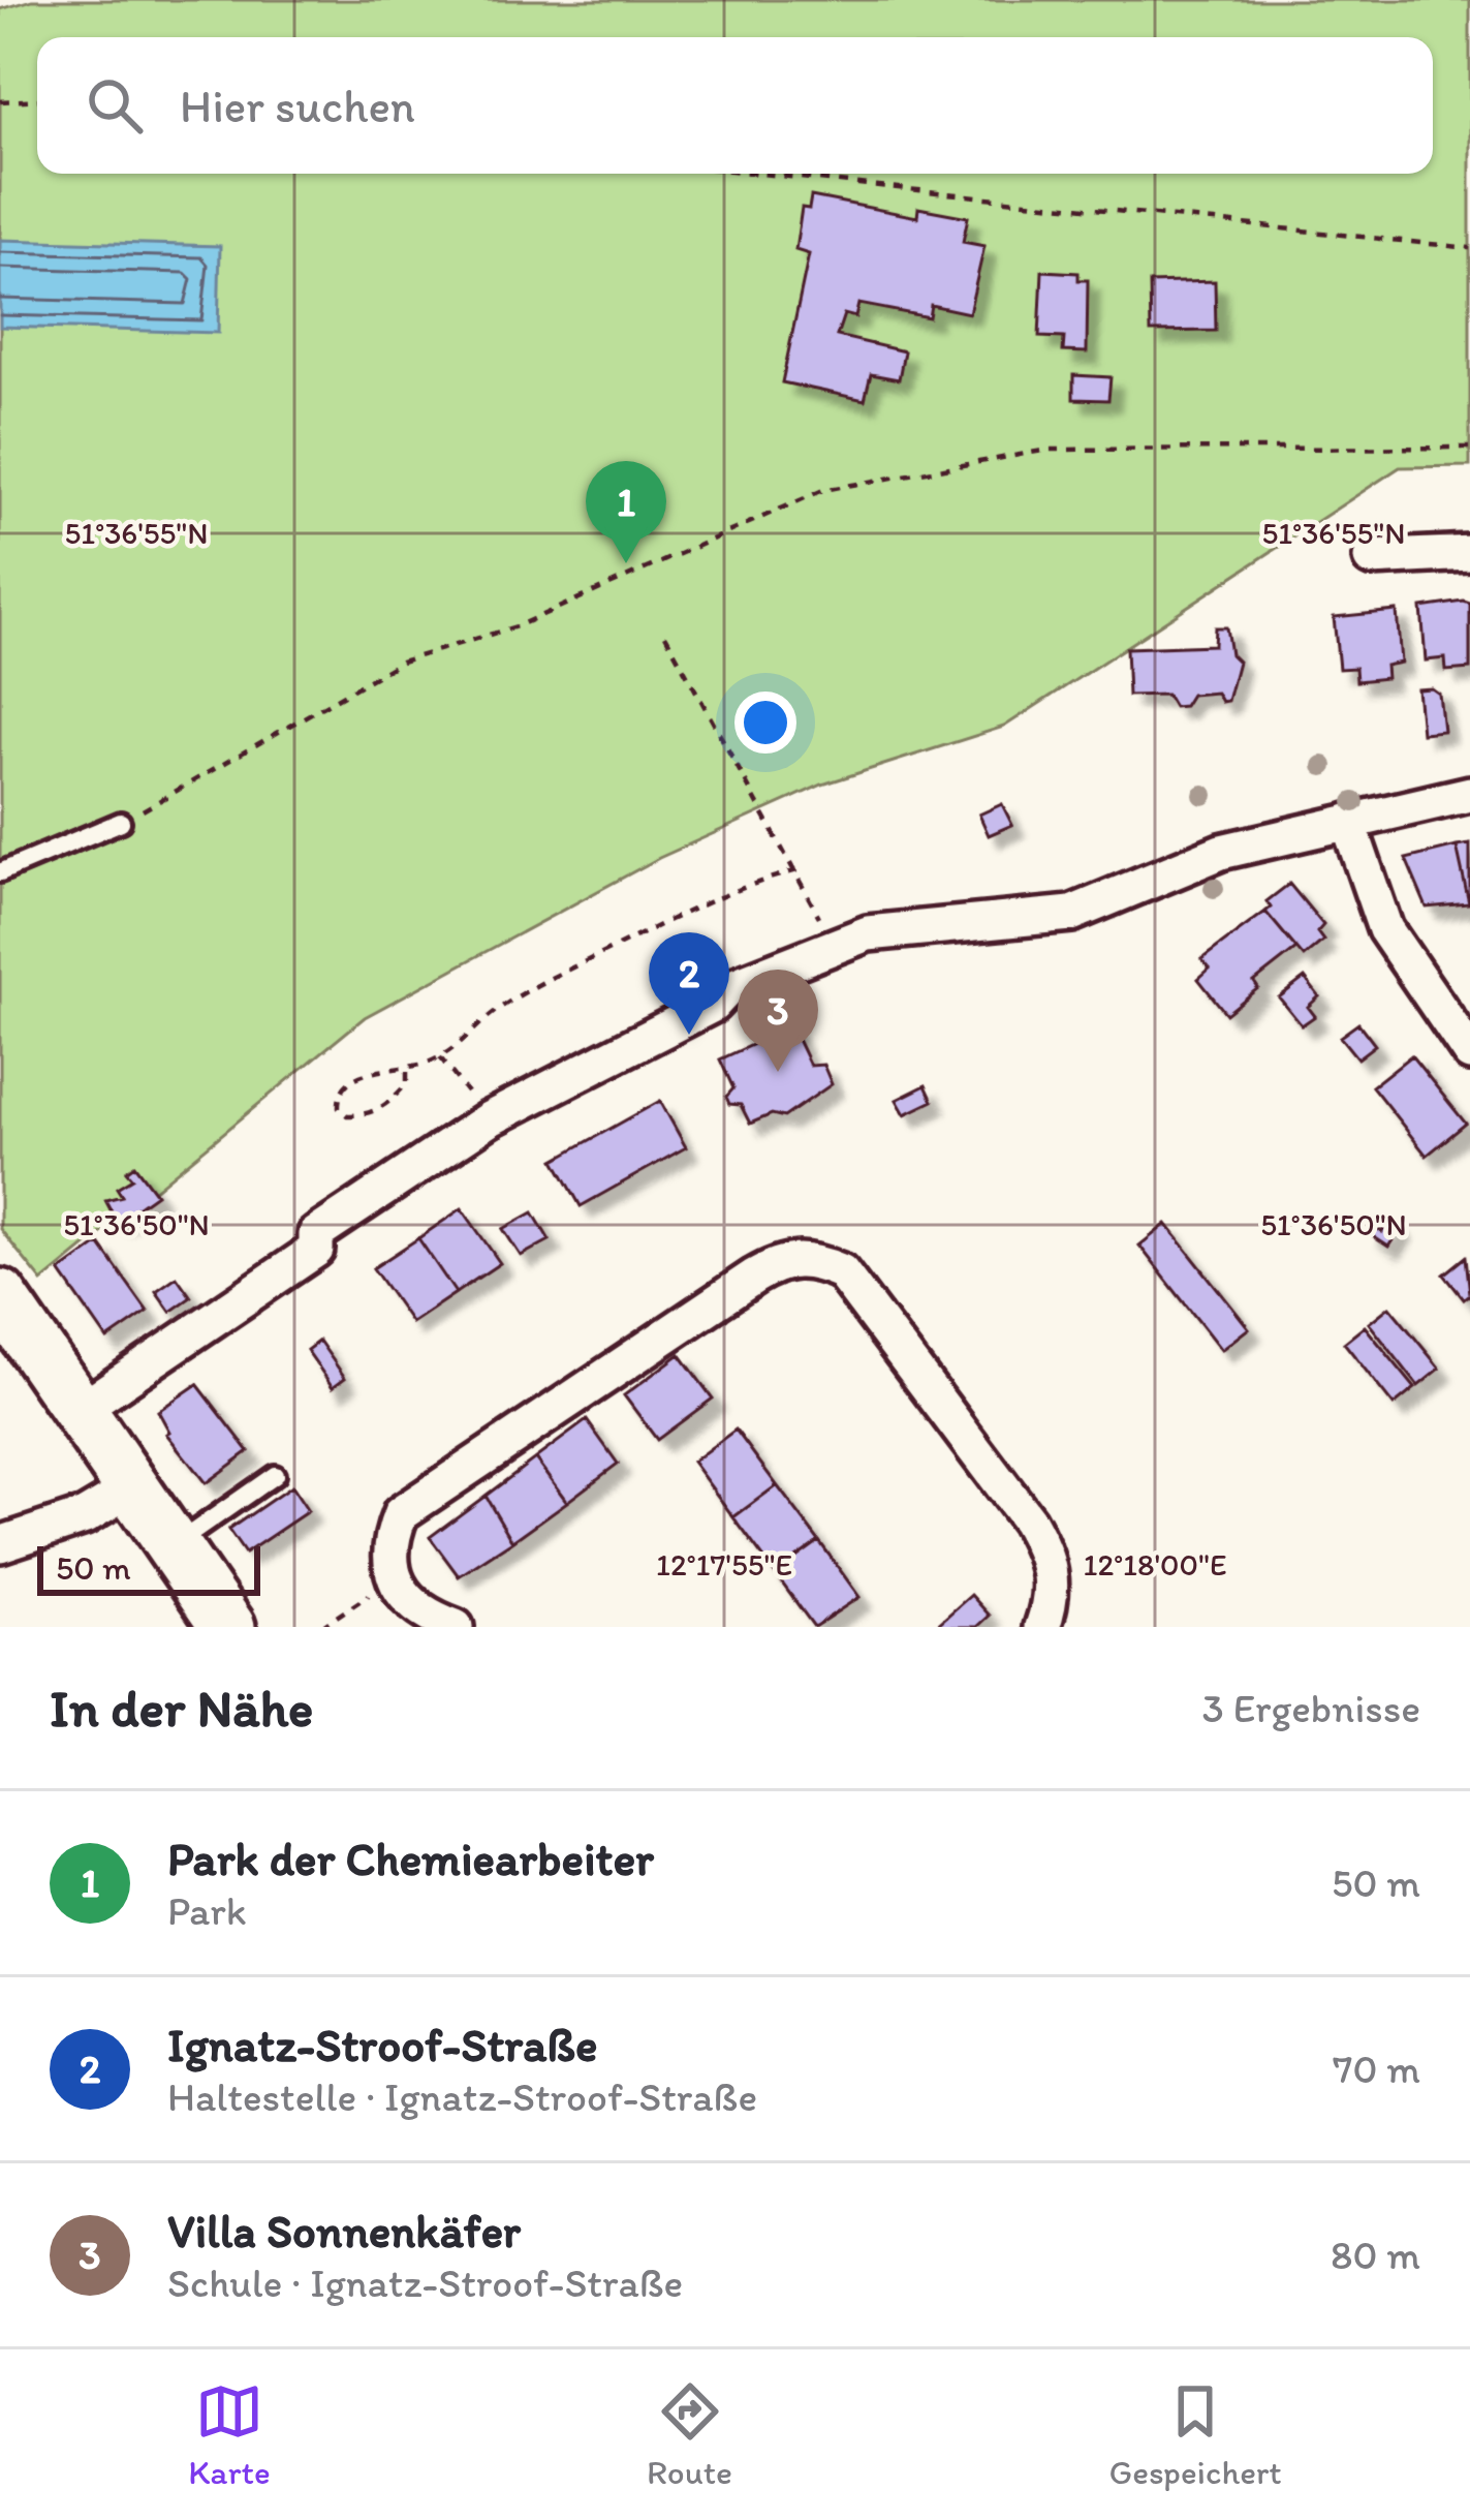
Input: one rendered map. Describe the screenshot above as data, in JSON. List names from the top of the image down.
{
  "scale_bar": "50 m",
  "page": {
    "search": "Hier suchen",
    "pins": ["1", "2", "3"],
    "scale": "50 m",
    "heading": ["In der Nähe", "3 Ergebnisse"],
    "list": [
      {
        "mark": "1",
        "name": "Park der Chemiearbeiter",
        "note": "Park",
        "value": "50 m"
      },
      {
        "mark": "2",
        "name": "Ignatz-Stroof-Straße",
        "note": "Haltestelle · Ignatz-Stroof-Straße",
        "value": "70 m"
      },
      {
        "mark": "3",
        "name": "Villa Sonnenkäfer",
        "note": "Schule · Ignatz-Stroof-Straße",
        "value": "80 m"
      }
    ],
    "nav": ["Karte", "Route", "Gespeichert"]
  },
  "coordinates": [
    "51°36'55\"N",
    "51°36'50\"N",
    "12°17'55\"E",
    "12°18'00\"E"
  ]
}
